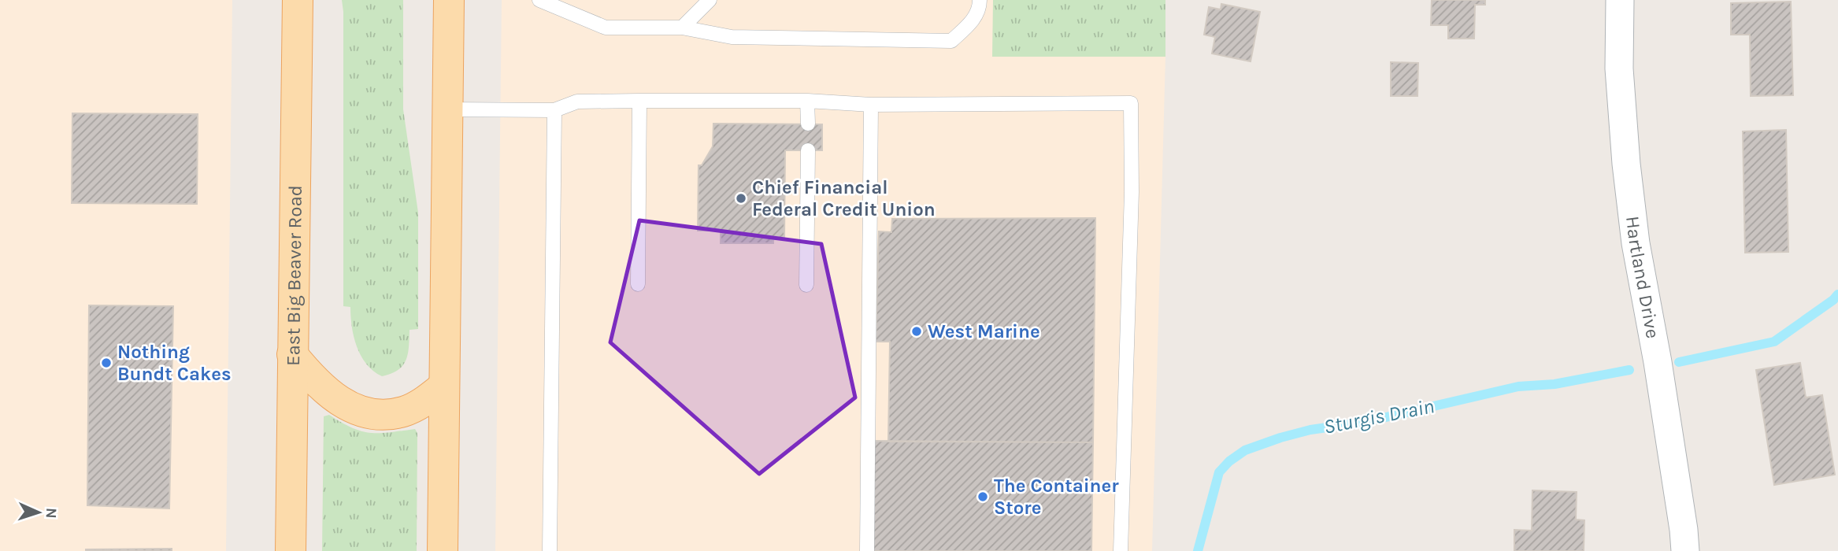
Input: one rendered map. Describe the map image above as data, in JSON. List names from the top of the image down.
{
  "streets": {
    "main road": ["East Big Beaver Road"],
    "street": ["Hartland Drive"]
  },
  "water": ["Sturgis Drain"],
  "places": [
    "Chief Financial Federal Credit Union",
    "West Marine",
    "Nothing Bundt Cakes",
    "The Container Store"
  ],
  "north": "right"
}
